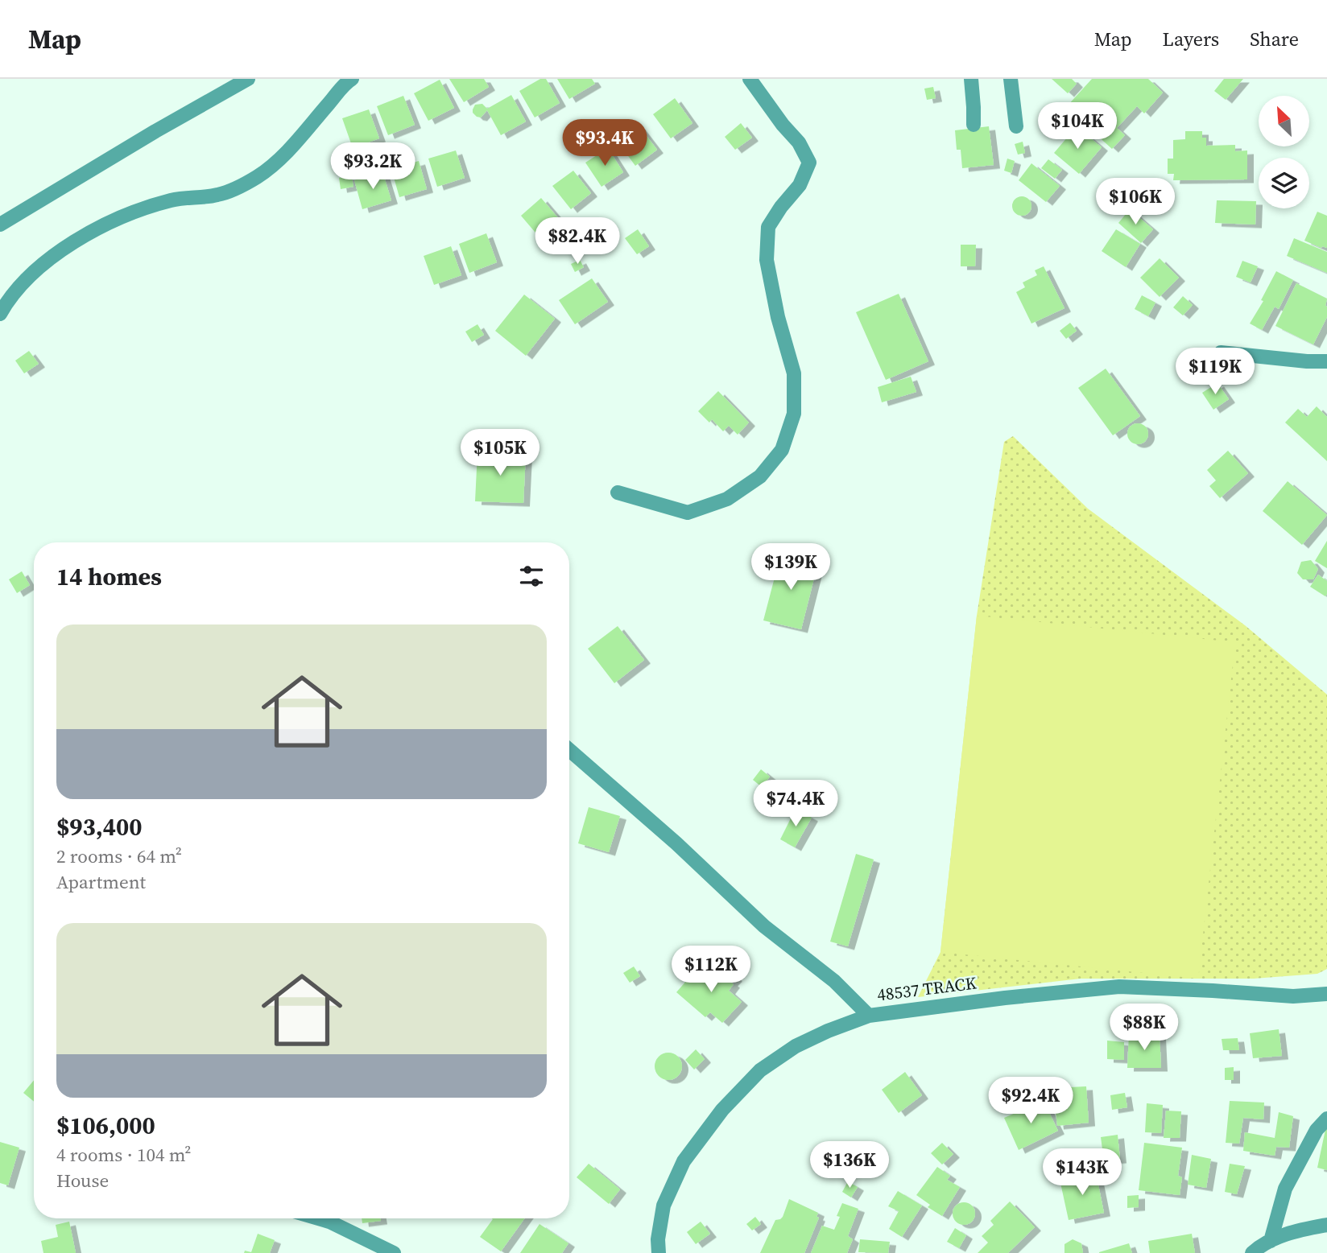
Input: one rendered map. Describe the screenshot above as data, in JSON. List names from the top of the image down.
{
  "streets": {
    "street": ["48537 TRACK"]
  },
  "north": "top left",
  "page": {
    "header": "Map",
    "nav": ["Map", "Layers", "Share"],
    "price": [
      "$104K",
      "$93.4K",
      "$93.2K",
      "$106K",
      "$82.4K",
      "$119K",
      "$105K",
      "$139K",
      "$74.4K",
      "$112K",
      "$88K",
      "$92.4K",
      "$136K",
      "$143K"
    ],
    "heading": "14 homes",
    "list": [
      {
        "name": "$93,400",
        "note": "2 rooms · 64 m² · Apartment"
      },
      {
        "name": "$106,000",
        "note": "4 rooms · 104 m² · House"
      }
    ]
  }
}
